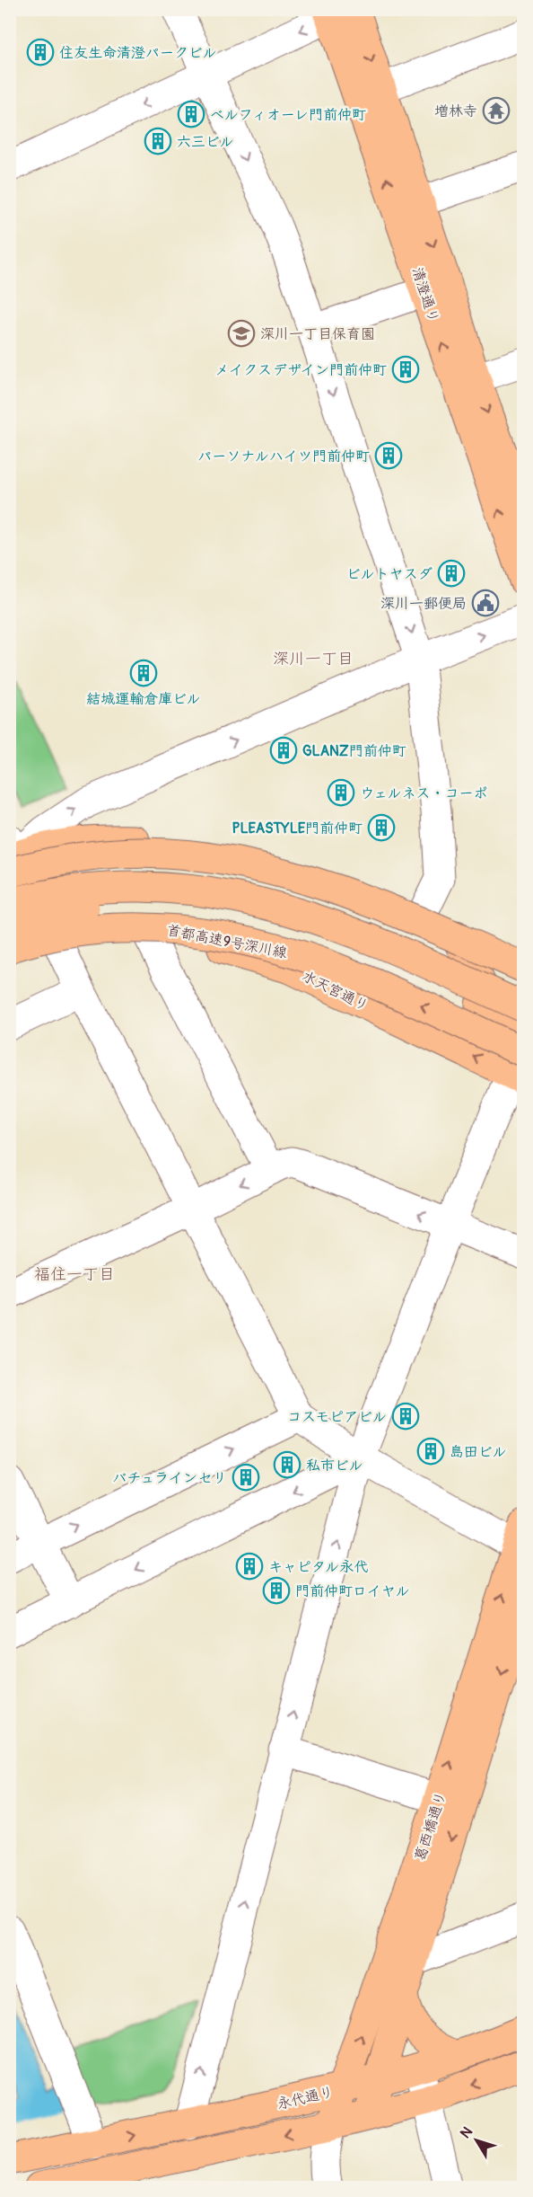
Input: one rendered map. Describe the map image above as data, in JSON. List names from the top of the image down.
{
  "streets": {
    "main road": [
      "清澄通り",
      "首都高速9号深川線",
      "水天宮通り",
      "葛西橋通り",
      "永代通り"
    ]
  },
  "crossings": [
    ["首都高速9号深川線", "水天宮通り"],
    ["葛西橋通り", "永代通り"]
  ],
  "districts": ["深川一丁目", "福住一丁目"],
  "places": {
    "building": [
      "住友生命清澄パークビル",
      "ベルフィオーレ門前仲町",
      "六三ビル",
      "メイクスデザイン門前仲町",
      "パーソナルハイツ門前仲町",
      "ビルトヤスダ",
      "結城運輸倉庫ビル",
      "GLANZ門前仲町",
      "ウェルネス・コーポ",
      "PLEASTYLE門前仲町",
      "コスモピアビル",
      "島田ビル",
      "私市ビル",
      "バチュラインセリ",
      "キャピタル永代",
      "門前仲町ロイヤル"
    ],
    "temple": ["増林寺"],
    "school or university": ["深川一丁目保育園"],
    "public building": ["深川一郵便局"]
  },
  "north": "top left"
}
